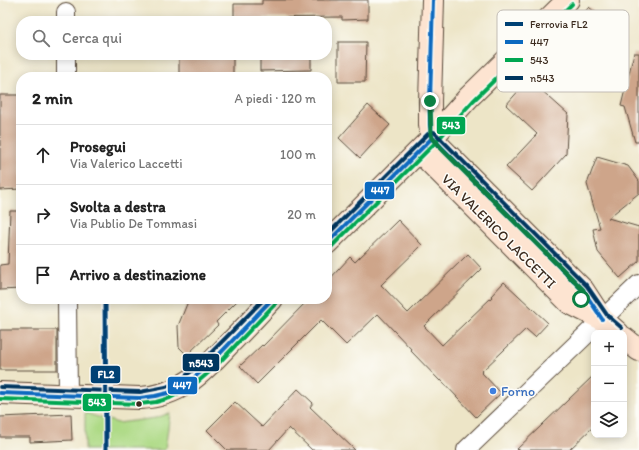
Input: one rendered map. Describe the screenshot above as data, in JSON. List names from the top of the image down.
{
  "streets": {
    "street": ["VIA VALERICO LACCETTI"]
  },
  "places": ["Forno"],
  "lines": [
    "transit line 447",
    "transit line 543",
    "transit line n543",
    "rail line FL2"
  ],
  "legend": [
    "Ferrovia FL2",
    "447",
    "543",
    "n543"
  ],
  "page": {
    "search": "Cerca qui",
    "heading": ["2 min", "A piedi · 120 m"],
    "list": [
      ["Prosegui", "Via Valerico Laccetti", "100 m"],
      ["Svolta a destra", "Via Publio De Tommasi", "20 m"],
      "Arrivo a destinazione"
    ],
    "map_buttons": ["+", "−"]
  }
}
